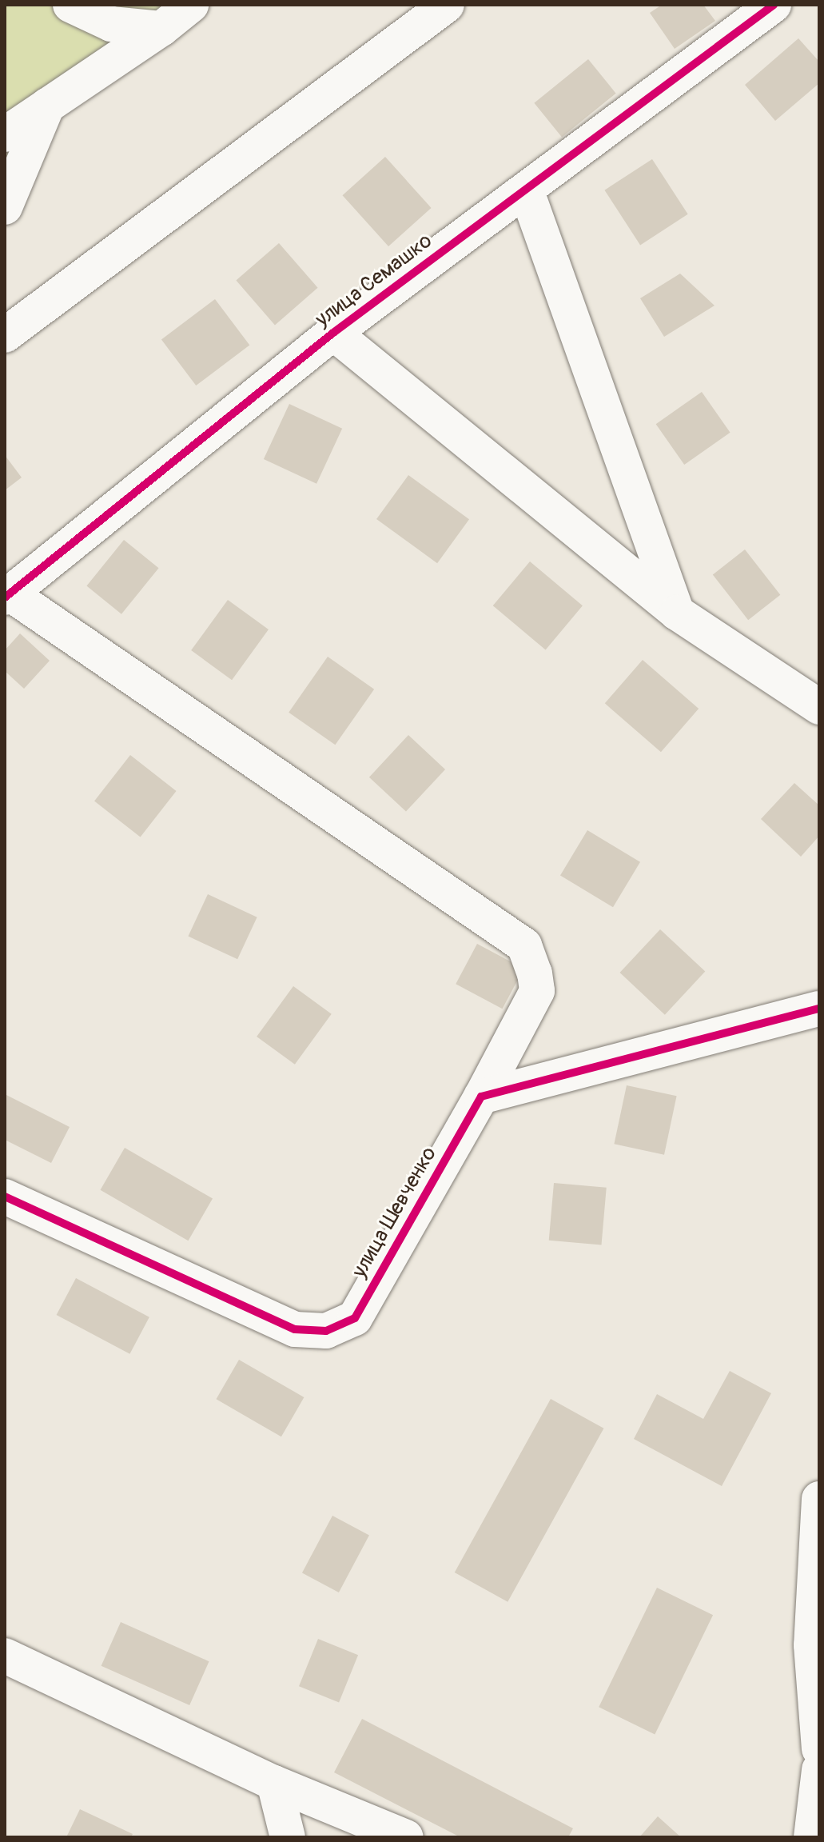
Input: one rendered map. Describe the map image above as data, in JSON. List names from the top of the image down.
{
  "streets": {
    "street": ["улица Семашко", "улица Шевченко"]
  },
  "crossings": [
    ["улица Семашко", "улица Шевченко"]
  ]
}
